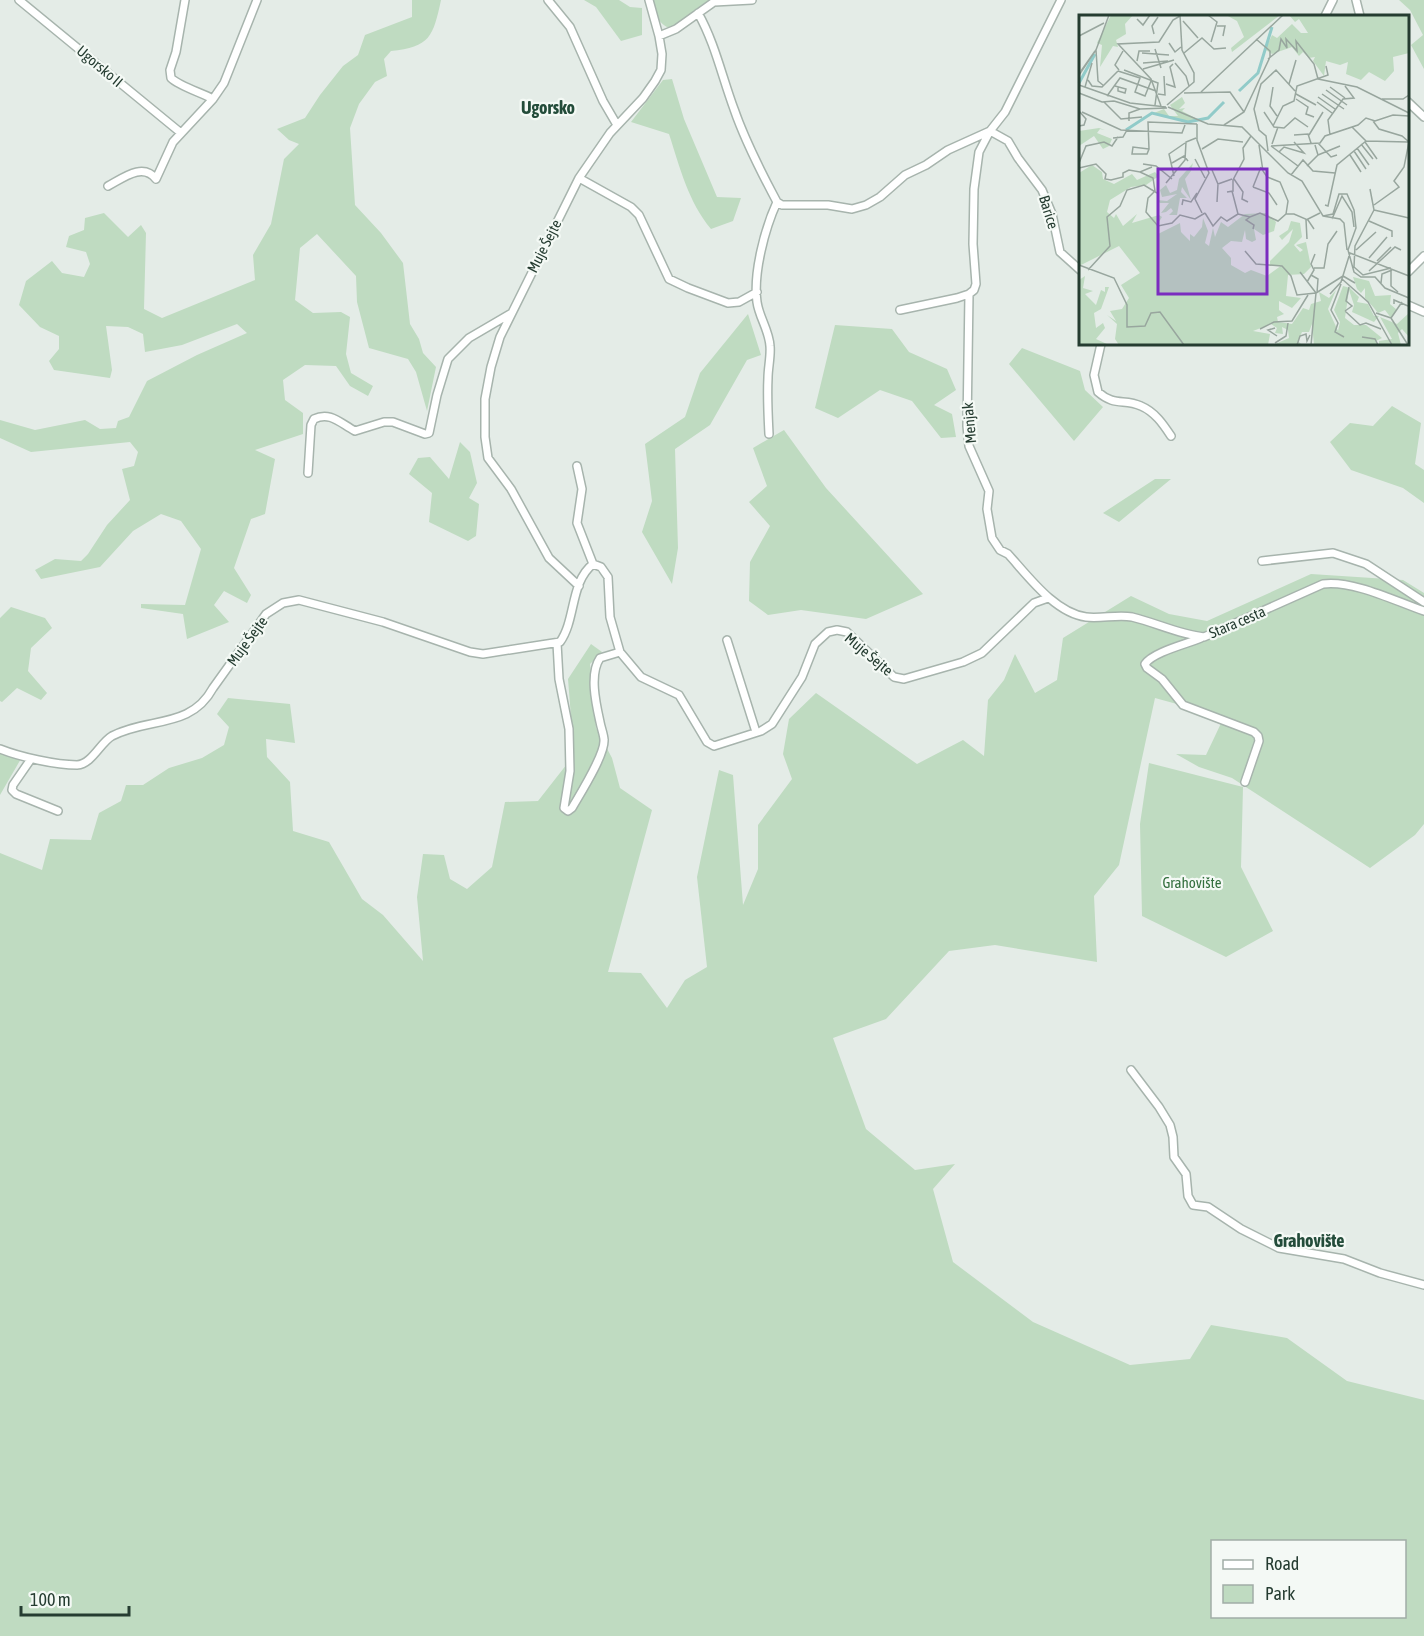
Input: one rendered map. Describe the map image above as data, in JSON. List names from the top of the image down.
{
  "streets": {
    "street": [
      "Ugorsko II",
      "Barice",
      "Muje Šejte",
      "Menjak",
      "Stara cesta"
    ]
  },
  "crossings": [
    ["Barice", "Menjak"],
    ["Muje Šejte", "Menjak"],
    ["Muje Šejte", "Stara cesta"],
    ["Menjak", "Stara cesta"]
  ],
  "districts": ["Ugorsko", "Grahovište"],
  "parks": ["Grahovište"],
  "legend": ["Road", "Park"],
  "scale_bar": "100 m"
}
